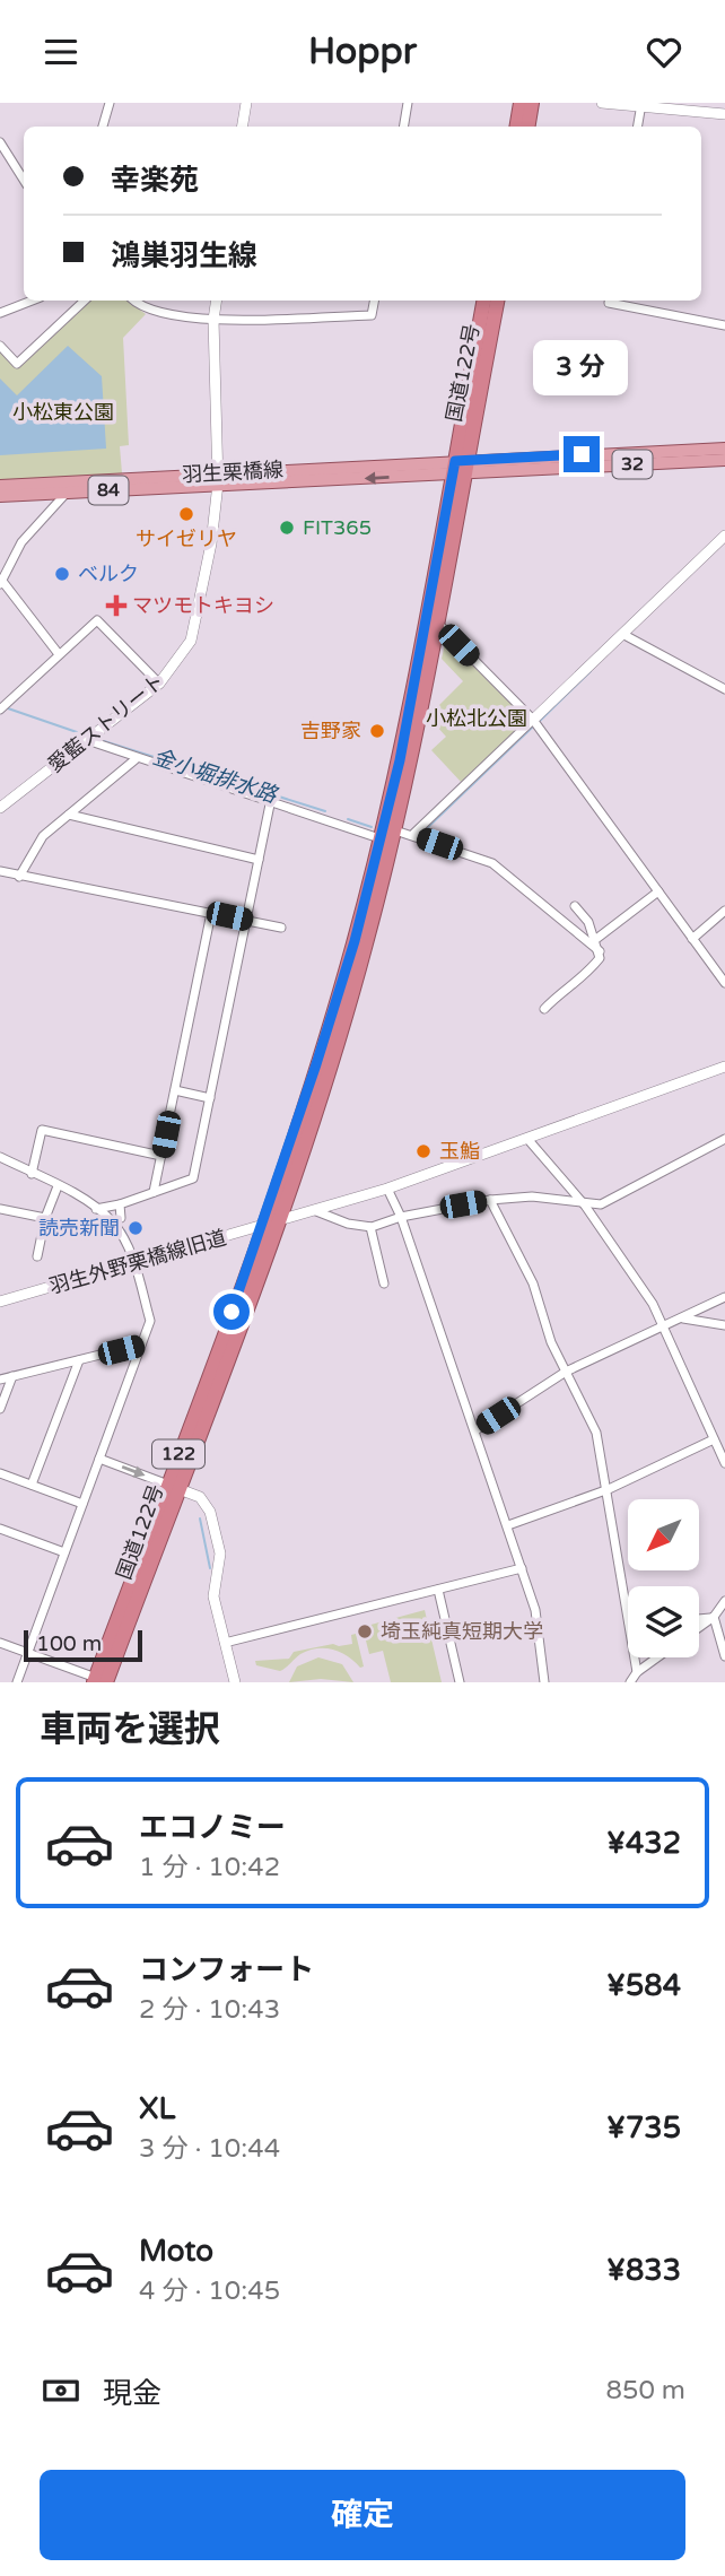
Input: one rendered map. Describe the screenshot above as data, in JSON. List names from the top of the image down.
{
  "streets": {
    "highway": ["国道122号", "122"],
    "main road": ["32", "羽生栗橋線", "84"],
    "street": ["愛藍ストリート", "羽生外野栗橋線旧道"]
  },
  "crossings": [
    ["国道122号", "32"],
    ["国道122号", "羽生栗橋線"],
    ["国道122号", "羽生外野栗橋線旧道"],
    ["32", "羽生栗橋線"],
    ["羽生栗橋線", "愛藍ストリート"]
  ],
  "water": ["金小堀排水路"],
  "parks": ["小松東公園", "小松北公園"],
  "places": {
    "other": [
      "サイゼリヤ",
      "FIT365",
      "ベルク",
      "吉野家",
      "玉鮨",
      "読売新聞",
      "埼玉純真短期大学"
    ],
    "health": ["マツモトキヨシ"]
  },
  "scale_bar": "100 m",
  "north": "bottom left",
  "page": {
    "header": "Hoppr",
    "banner": ["幸楽苑", "鴻巣羽生線"],
    "bubble": "3 分",
    "scale": "100 m",
    "heading": "車両を選択",
    "list": [
      {
        "name": "エコノミー",
        "note": "1 分 · 10:42",
        "value": "¥432"
      },
      {
        "name": "コンフォート",
        "note": "2 分 · 10:43",
        "value": "¥584"
      },
      {
        "name": "XL",
        "note": "3 分 · 10:44",
        "value": "¥735"
      },
      {
        "name": "Moto",
        "note": "4 分 · 10:45",
        "value": "¥833"
      }
    ],
    "pay": ["現金", "850 m"],
    "buttons": "確定"
  }
}
